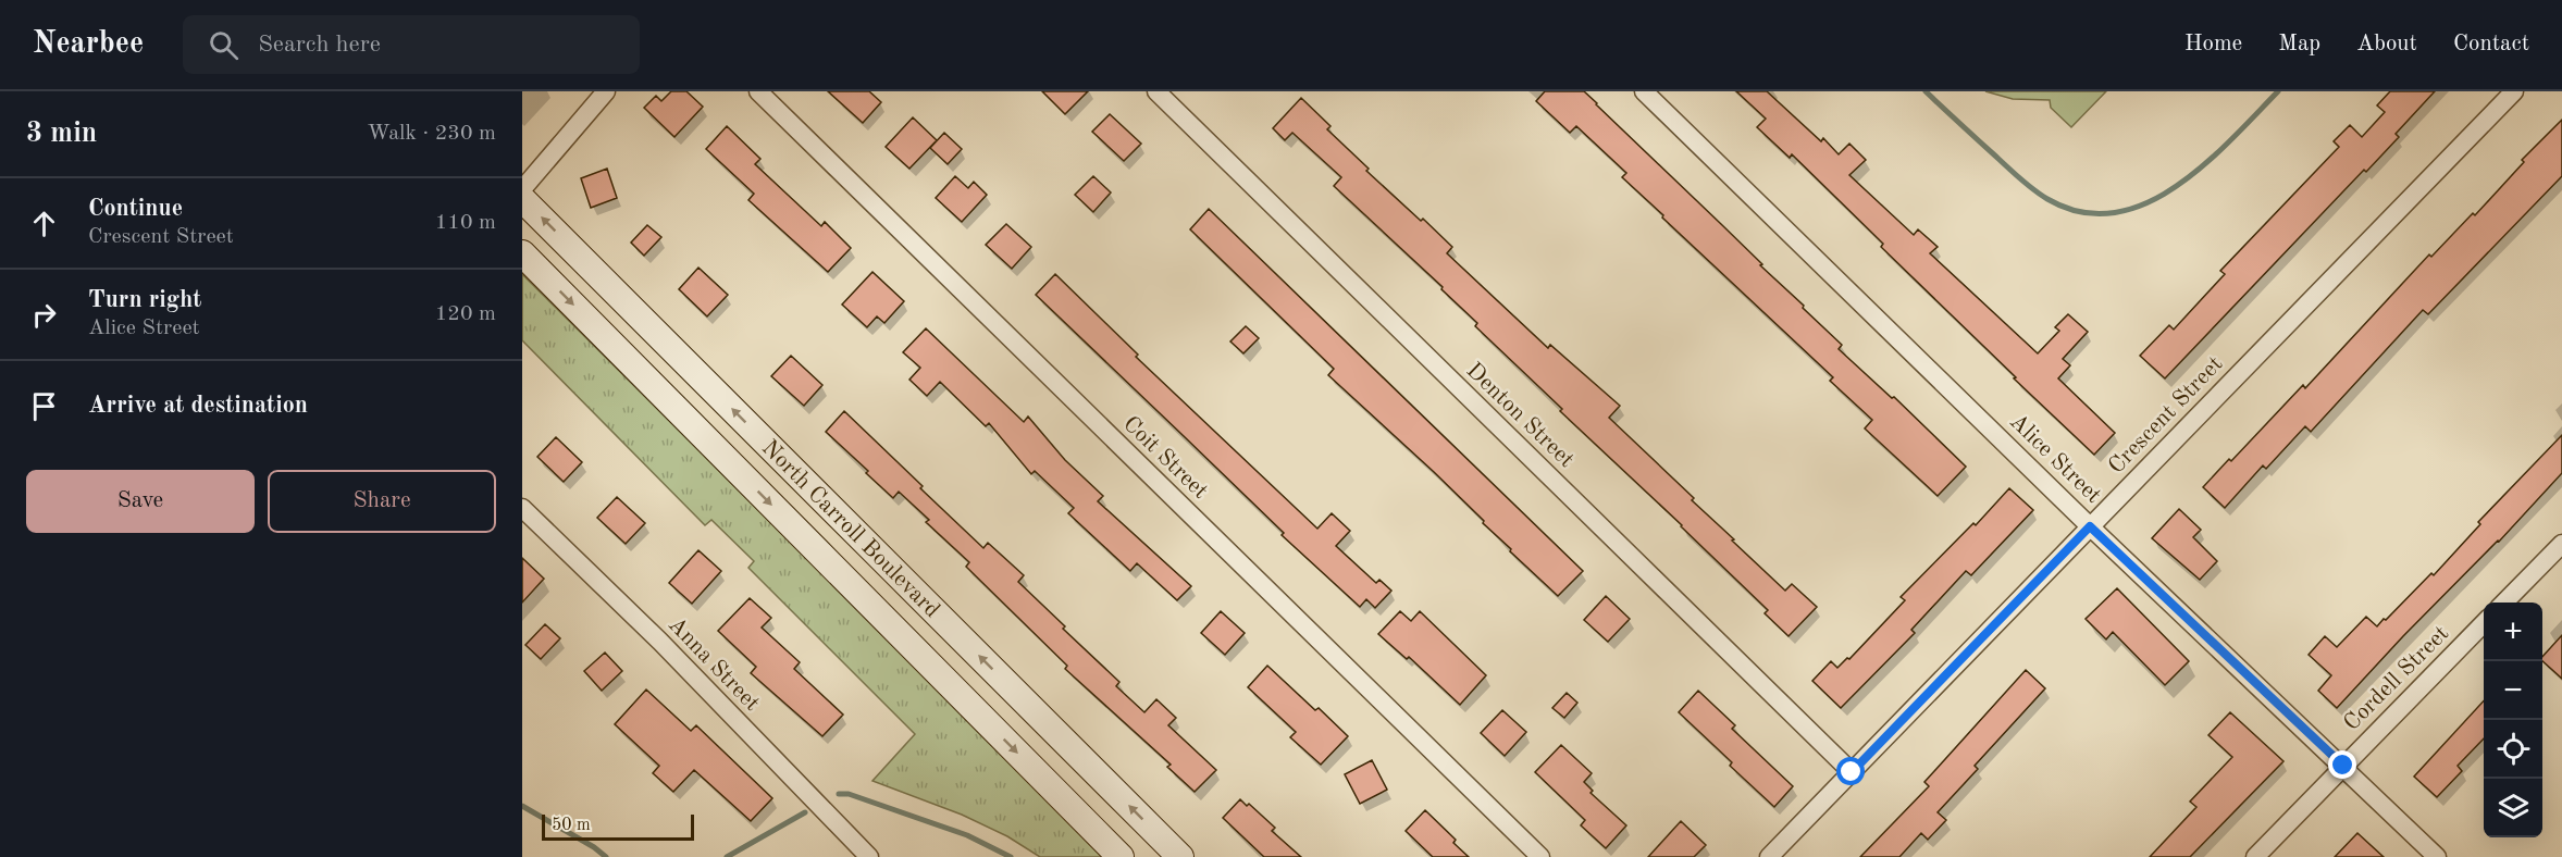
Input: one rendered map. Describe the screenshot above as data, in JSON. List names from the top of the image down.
{
  "streets": {
    "main road": ["North Carroll Boulevard"],
    "street": [
      "Denton Street",
      "Crescent Street",
      "Coit Street",
      "Alice Street",
      "Anna Street",
      "Cordell Street"
    ]
  },
  "crossings": [
    ["Denton Street", "Crescent Street"],
    ["Crescent Street", "Alice Street"],
    ["Alice Street", "Cordell Street"]
  ],
  "scale_bar": "50 m",
  "page": {
    "header": "Nearbee",
    "search": "Search here",
    "nav": [
      "Home",
      "Map",
      "About",
      "Contact"
    ],
    "heading": ["3 min", "Walk · 230 m"],
    "list": [
      ["Continue", "Crescent Street", "110 m"],
      ["Turn right", "Alice Street", "120 m"],
      "Arrive at destination"
    ],
    "buttons": ["Save", "Share"],
    "map_buttons": ["+", "−"],
    "scale": "50 m"
  }
}
